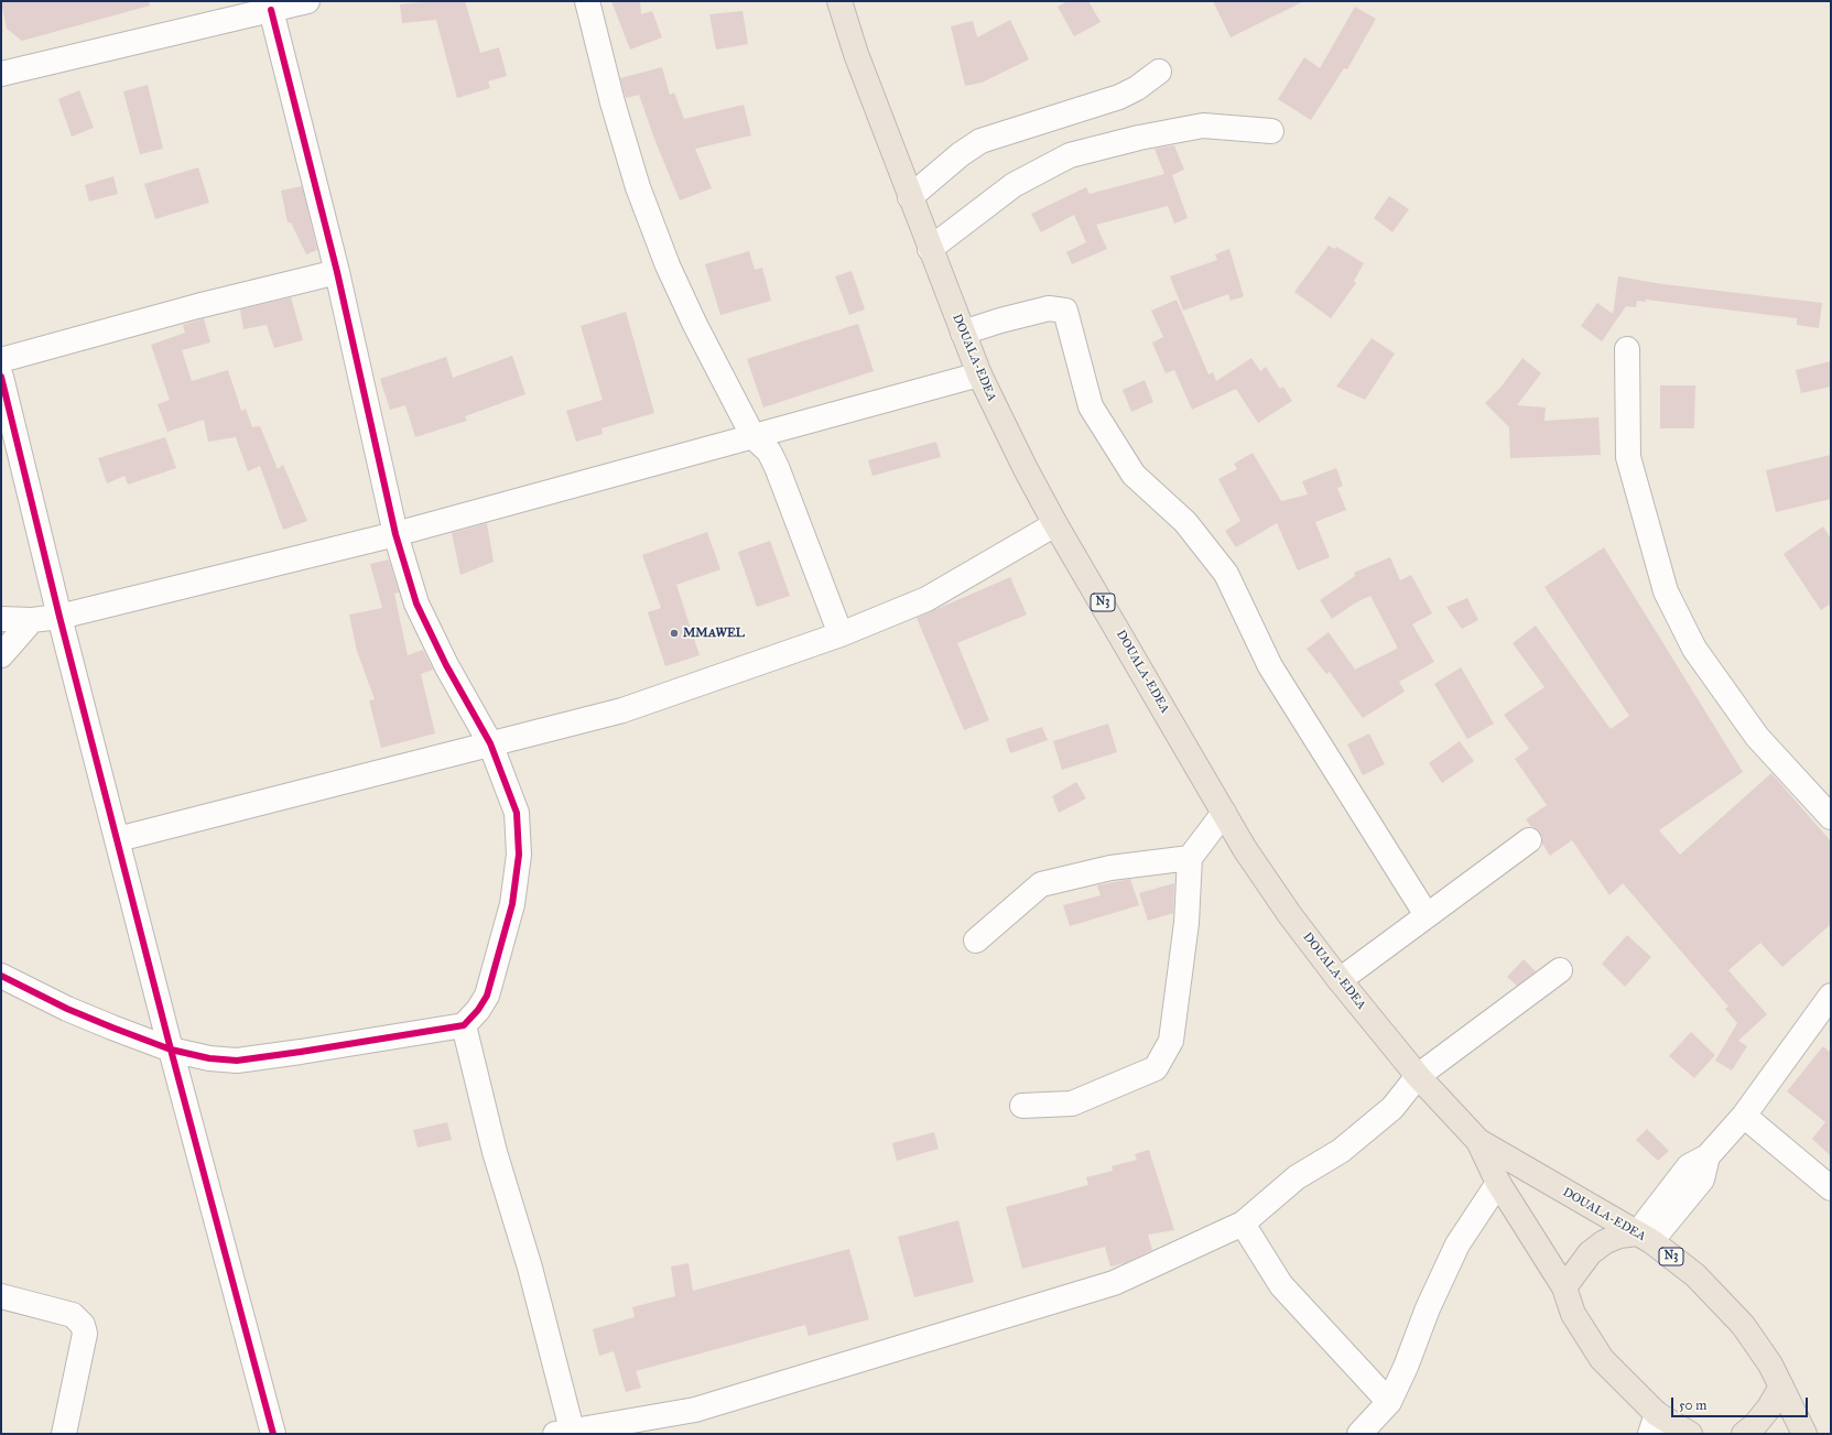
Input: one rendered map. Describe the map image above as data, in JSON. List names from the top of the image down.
{
  "streets": {
    "highway": ["DOUALA-EDEA", "N3"]
  },
  "places": ["MMAWEL"],
  "scale_bar": "50 m"
}
